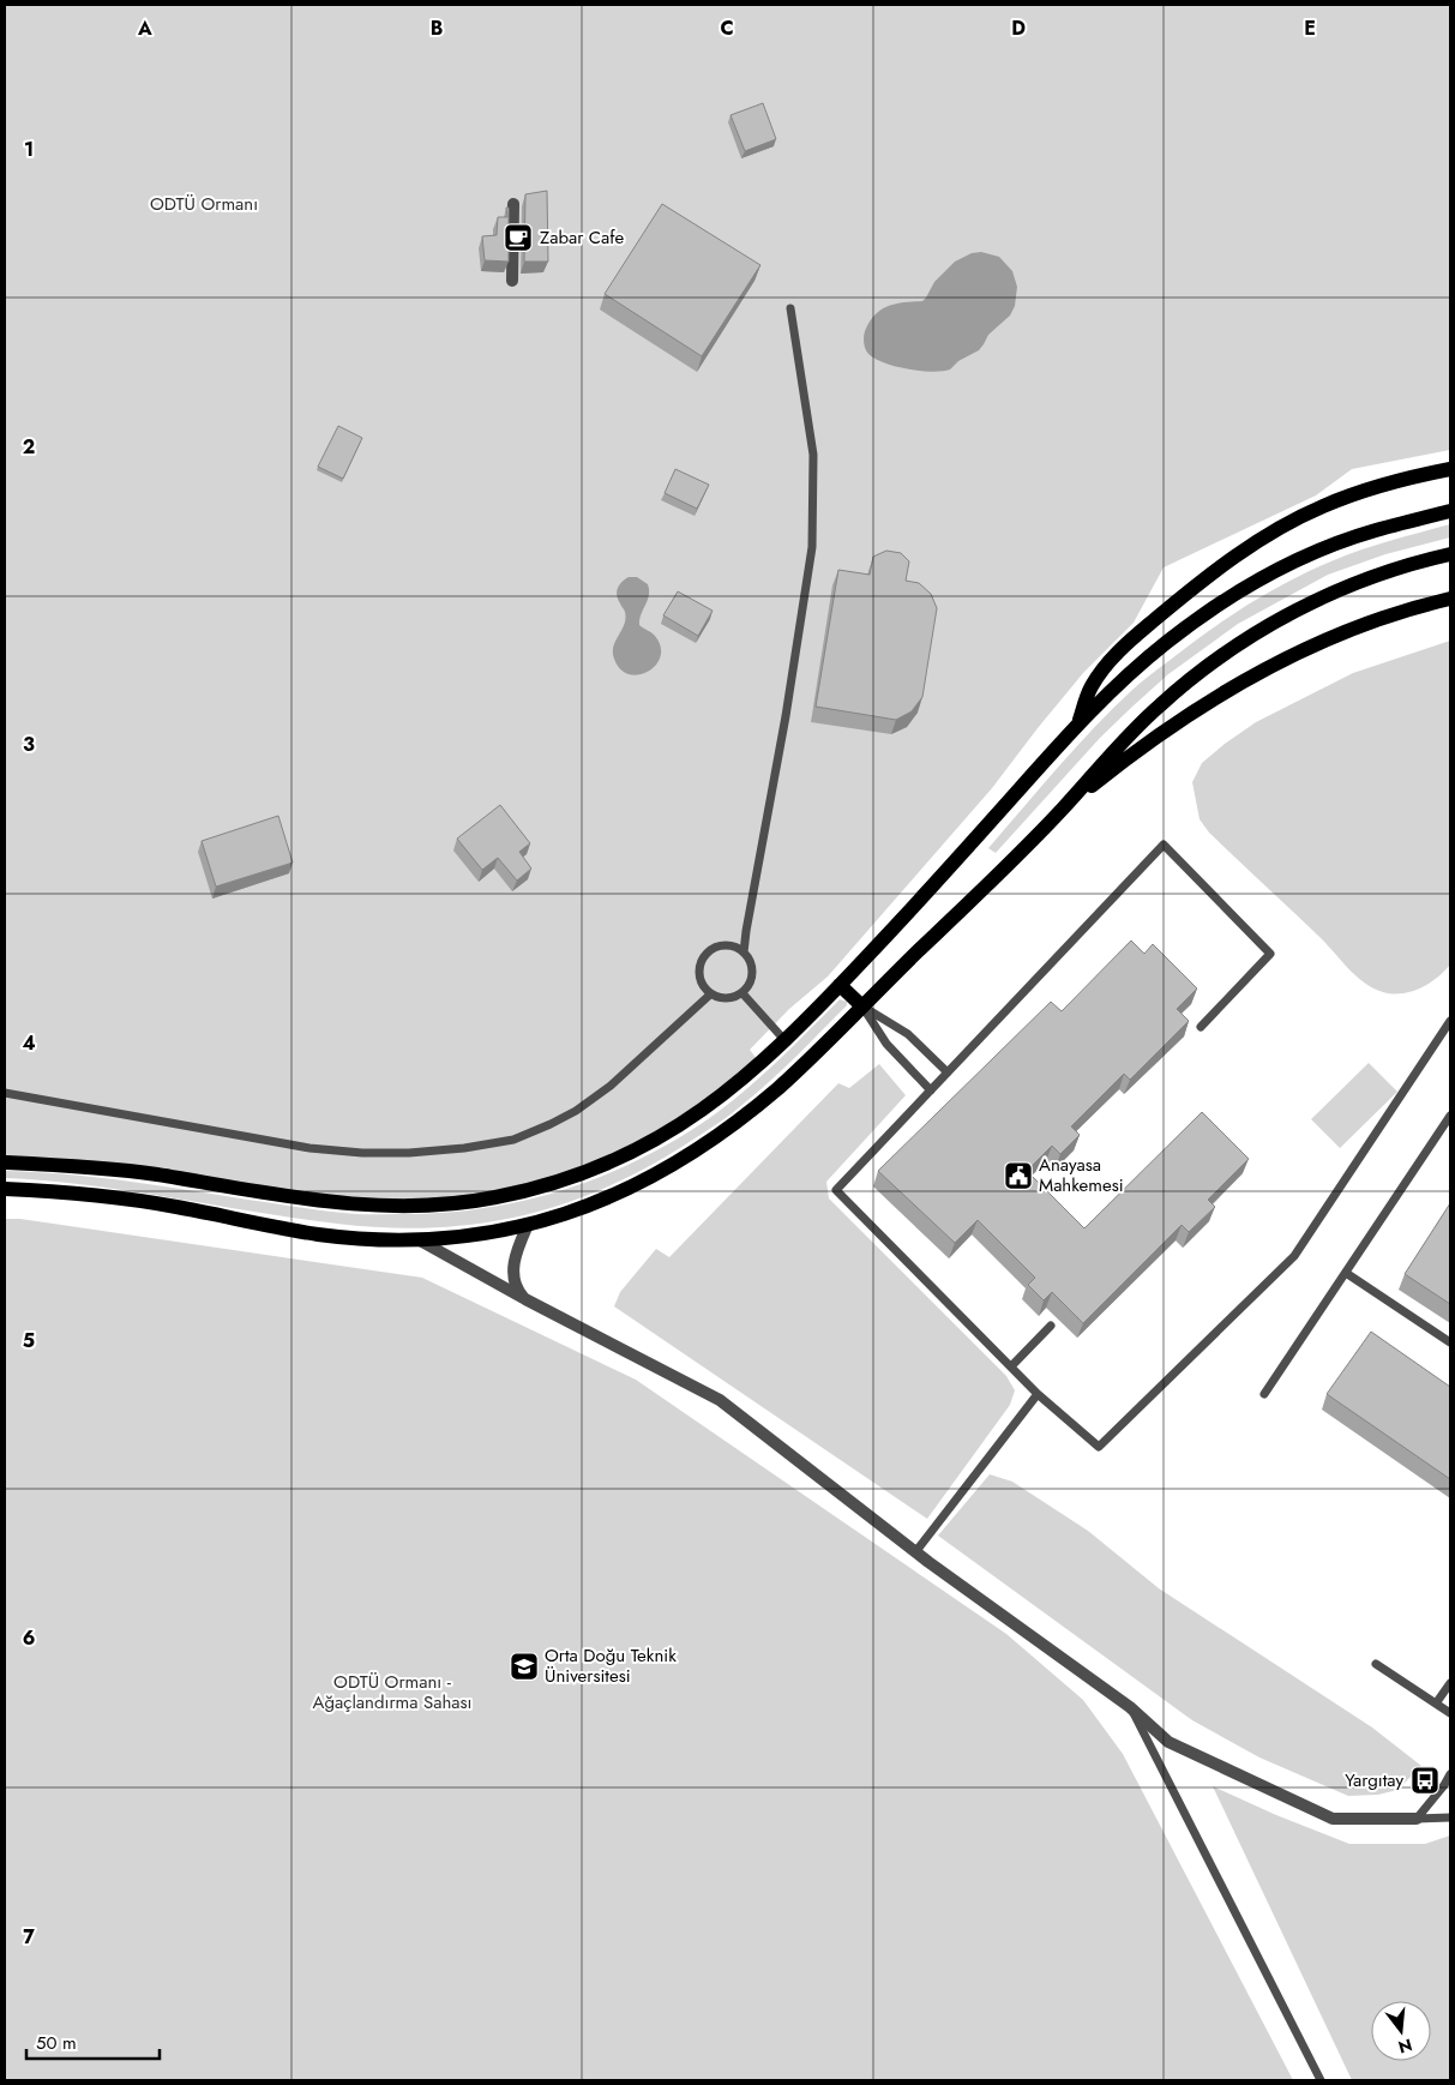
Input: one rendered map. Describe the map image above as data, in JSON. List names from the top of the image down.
{
  "parks": ["ODTÜ Ormanı", "ODTÜ Ormanı - Ağaçlandırma Sahası"],
  "places": {
    "cafe": ["Zabar Cafe"],
    "public building": ["Anayasa Mahkemesi"],
    "school or university": ["Orta Doğu Teknik Üniversitesi"],
    "bus stop": ["Yargıtay"]
  },
  "scale_bar": "50 m",
  "north": "bottom",
  "grid": {
    "columns": [
      "A",
      "B",
      "C",
      "D",
      "E"
    ],
    "rows": [
      "1",
      "2",
      "3",
      "4",
      "5",
      "6",
      "7"
    ]
  }
}
